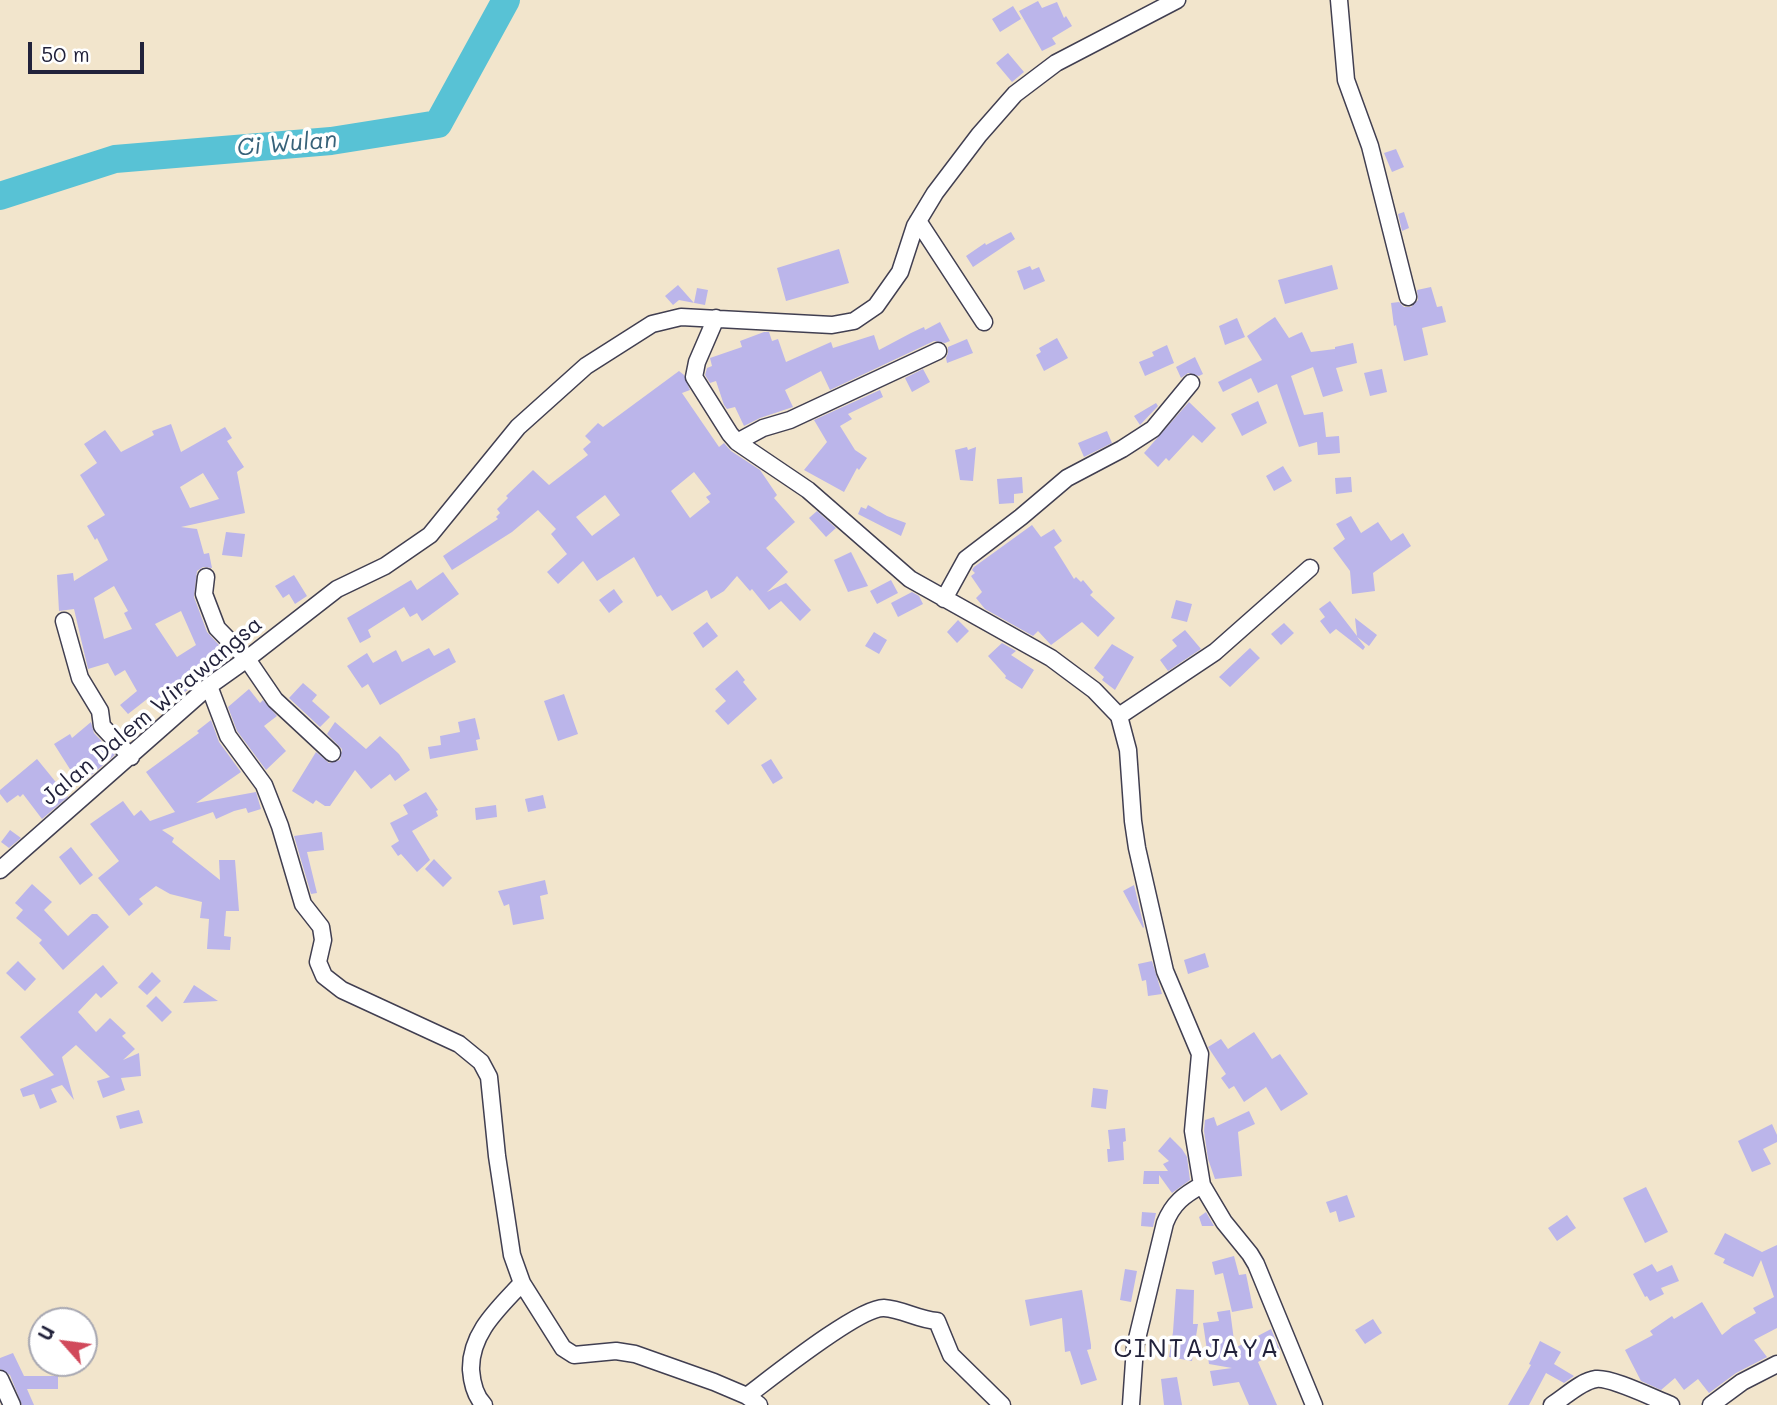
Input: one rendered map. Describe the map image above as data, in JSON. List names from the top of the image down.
{
  "streets": {
    "street": ["Jalan Dalem Wirawangsa"]
  },
  "districts": ["CINTAJAYA"],
  "water": ["Ci Wulan"],
  "scale_bar": "50 m",
  "north": "top left"
}
